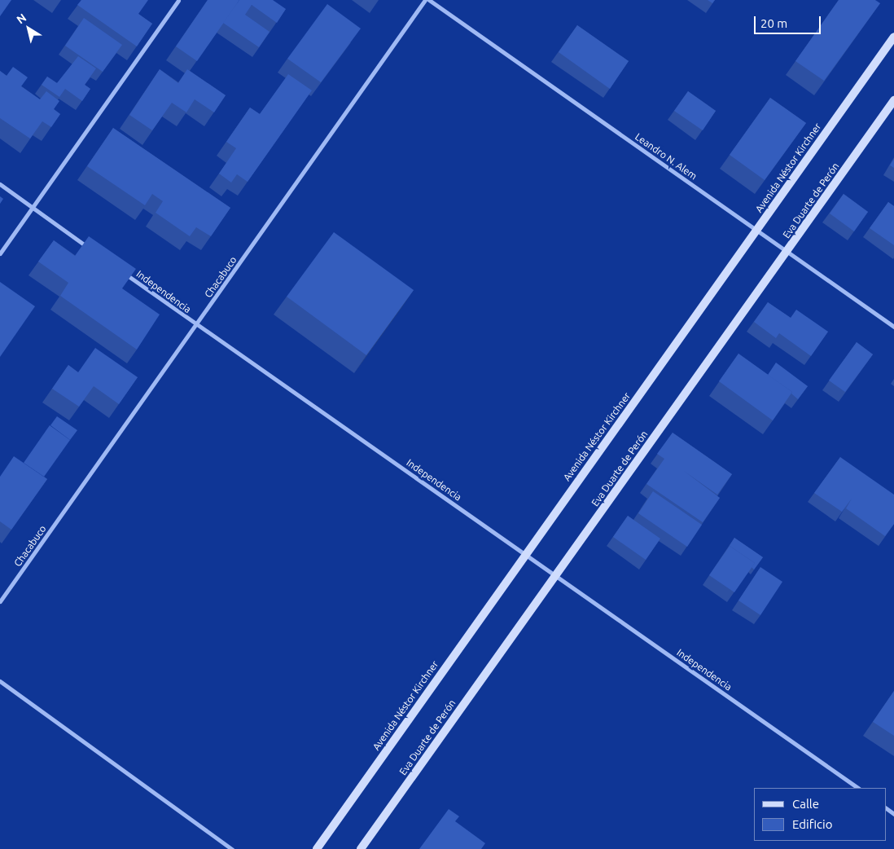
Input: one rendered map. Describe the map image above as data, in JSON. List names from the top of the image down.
{
  "streets": {
    "street": [
      "Leandro N. Alem",
      "Avenida Néstor Kirchner",
      "Eva Duarte de Perón",
      "Chacabuco",
      "Independencia"
    ]
  },
  "crossings": [
    ["Leandro N. Alem", "Avenida Néstor Kirchner"],
    ["Leandro N. Alem", "Eva Duarte de Perón"],
    ["Avenida Néstor Kirchner", "Independencia"],
    ["Eva Duarte de Perón", "Independencia"],
    ["Chacabuco", "Independencia"]
  ],
  "legend": ["Calle", "Edificio"],
  "scale_bar": "20 m",
  "north": "top left"
}
